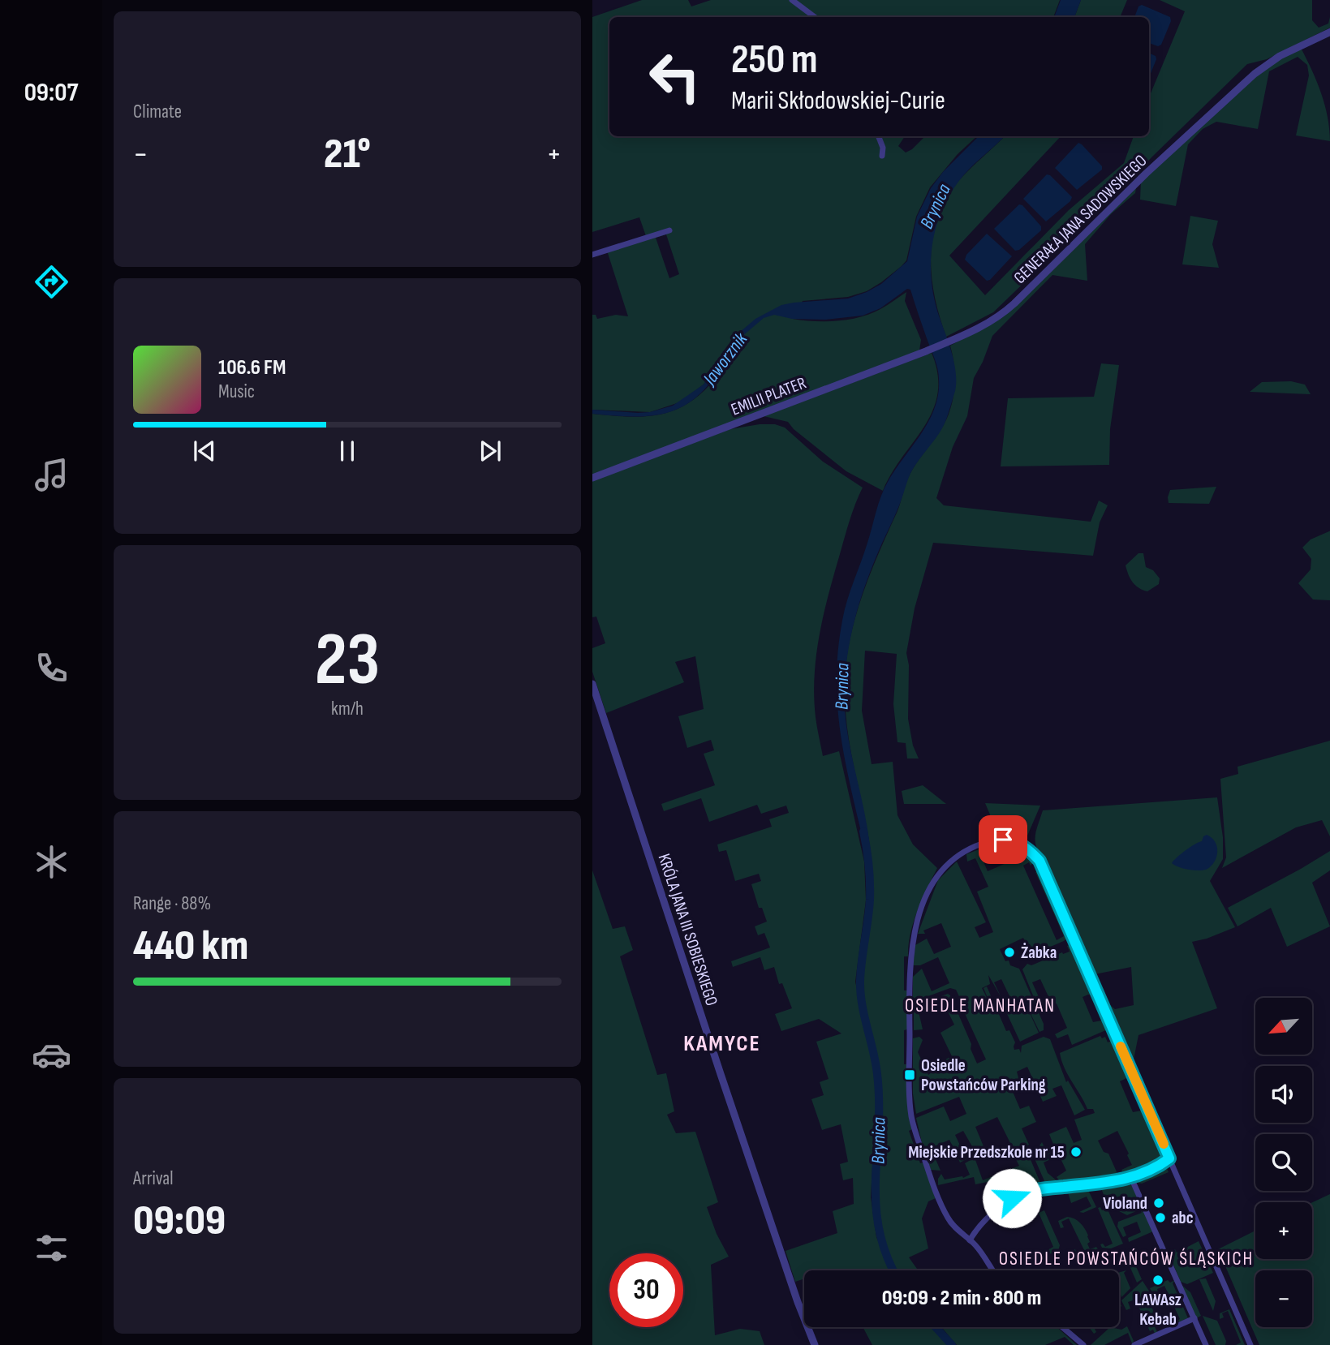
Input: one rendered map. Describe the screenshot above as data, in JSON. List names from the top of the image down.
{
  "streets": {
    "street": ["GENERAŁA JANA SADOWSKIEGO", "EMILII PLATER", "KRÓLA JANA III SOBIESKIEGO"]
  },
  "crossings": [
    ["GENERAŁA JANA SADOWSKIEGO", "EMILII PLATER"]
  ],
  "districts": ["OSIEDLE MANHATAN", "KAMYCE", "OSIEDLE POWSTAŃCÓW ŚLĄSKICH"],
  "water": ["Brynica", "Jaworznik"],
  "places": {
    "other": [
      "Żabka",
      "Miejskie Przedszkole nr 15",
      "Violand",
      "abc",
      "LAWAsz Kebab"
    ],
    "transit": ["Osiedle Powstańców Parking"]
  },
  "north": "bottom left",
  "page": {
    "tabs": "09:07",
    "tile": [
      "Climate",
      ["23", "km/h"],
      ["Range · 88%", "440 km"],
      ["Arrival", "09:09"]
    ],
    "turn": ["250 m", "Marii Skłodowskiej-Curie"],
    "heat": ["−", "21°", "+"],
    "song": ["106.6 FM", "Music"],
    "map_buttons": ["+", "−"],
    "limit": "30",
    "trip": "09:09 · 2 min · 800 m"
  }
}
